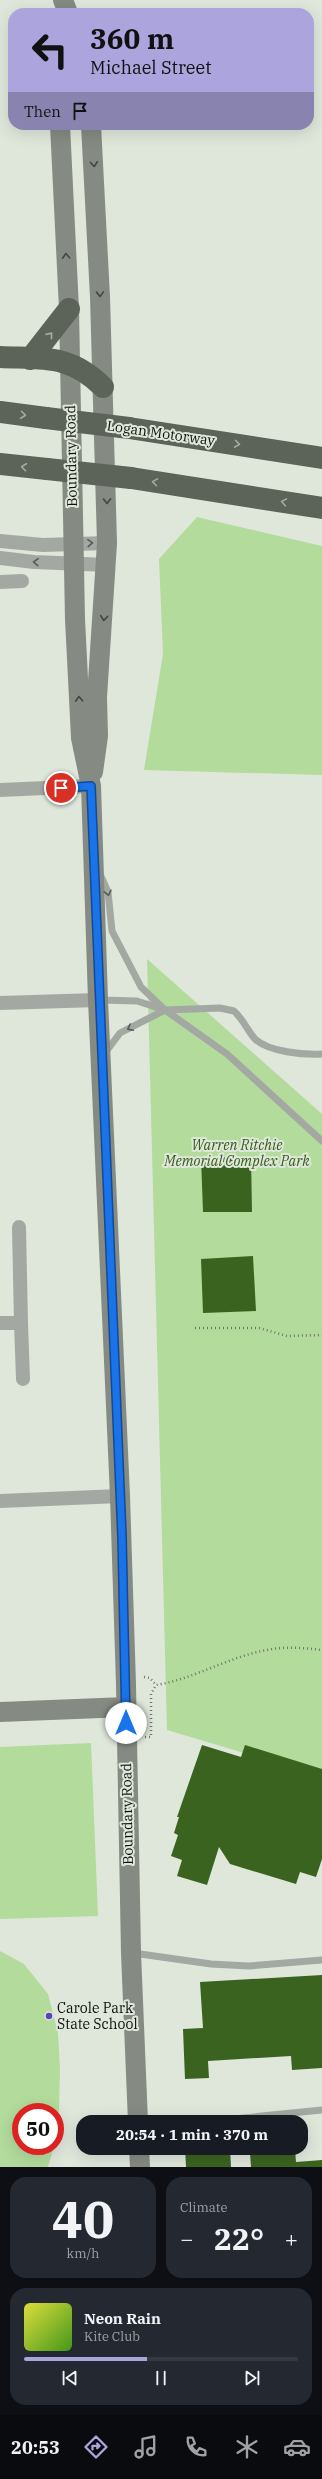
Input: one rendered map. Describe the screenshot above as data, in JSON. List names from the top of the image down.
{
  "streets": {
    "highway": ["Logan Motorway"],
    "main road": ["Boundary Road"]
  },
  "parks": ["Warren Ritchie Memorial Complex Park"],
  "places": ["Carole Park State School"],
  "page": {
    "turn": ["360 m", "Michael Street"],
    "then": "Then",
    "limit": "50",
    "trip": "20:54 · 1 min · 370 m",
    "tile": [
      ["40", "km/h"],
      "Climate"
    ],
    "heat": ["−", "22°", "+"],
    "song": ["Neon Rain", "Kite Club"],
    "tabs": "20:53"
  }
}
